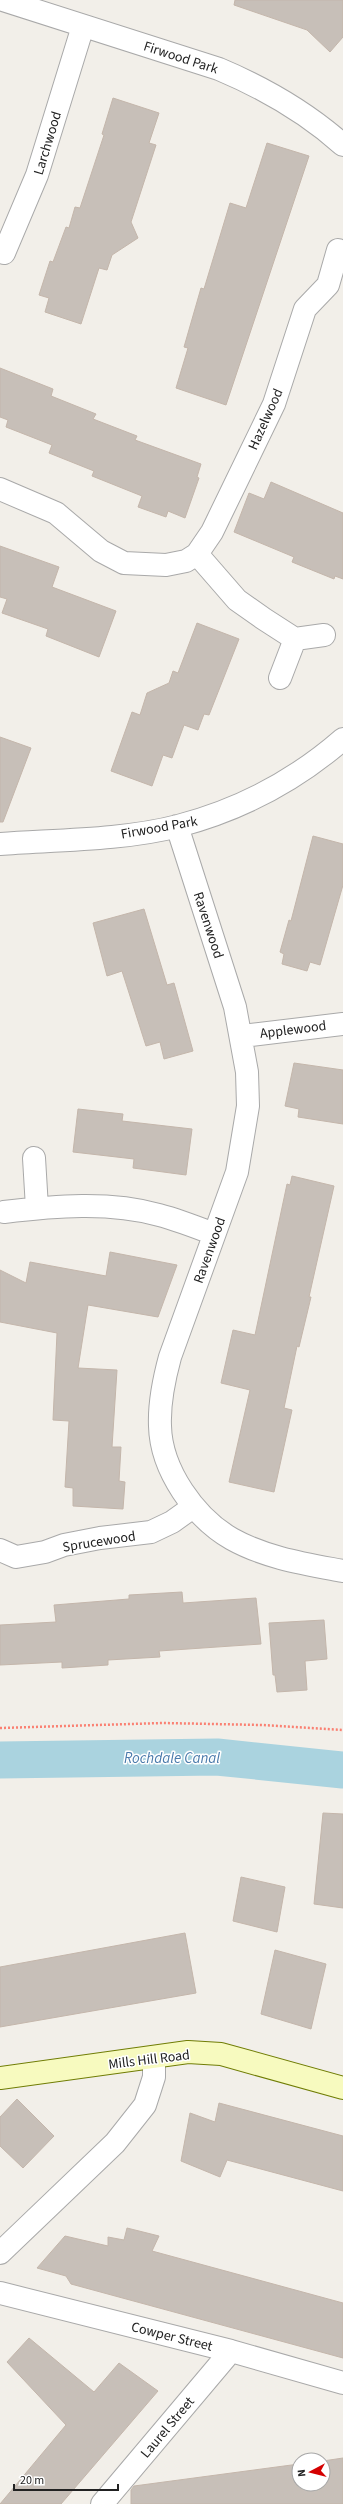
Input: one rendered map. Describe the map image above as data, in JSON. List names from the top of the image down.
{
  "streets": {
    "street": [
      "Firwood Park",
      "Larchwood",
      "Hazelwood",
      "Ravenwood",
      "Applewood",
      "Sprucewood",
      "Mills Hill Road",
      "Cowper Street",
      "Laurel Street"
    ]
  },
  "crossings": [
    ["Firwood Park", "Larchwood"],
    ["Firwood Park", "Ravenwood"],
    ["Ravenwood", "Applewood"],
    ["Ravenwood", "Sprucewood"],
    ["Cowper Street", "Laurel Street"]
  ],
  "water": ["Rochdale Canal"],
  "scale_bar": "20 m",
  "north": "left"
}
